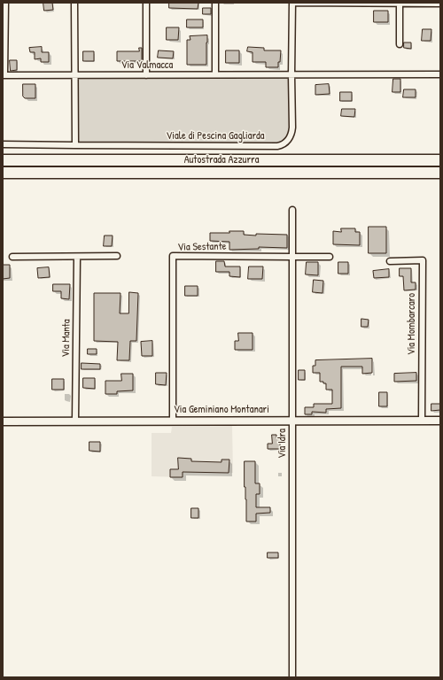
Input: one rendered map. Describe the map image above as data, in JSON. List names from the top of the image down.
{
  "streets": {
    "highway": ["Autostrada Azzurra"],
    "street": [
      "Via Valmacca",
      "Viale di Pescina Gagliarda",
      "Via Sestante",
      "Via Mombarcaro",
      "Via Manta",
      "Via Geminiano Montanari",
      "Via Idra"
    ]
  },
  "crossings": [
    ["Via Valmacca", "Viale di Pescina Gagliarda"],
    ["Via Sestante", "Via Geminiano Montanari"],
    ["Via Sestante", "Via Idra"],
    ["Via Mombarcaro", "Via Geminiano Montanari"],
    ["Via Manta", "Via Geminiano Montanari"],
    ["Via Geminiano Montanari", "Via Idra"]
  ]
}
